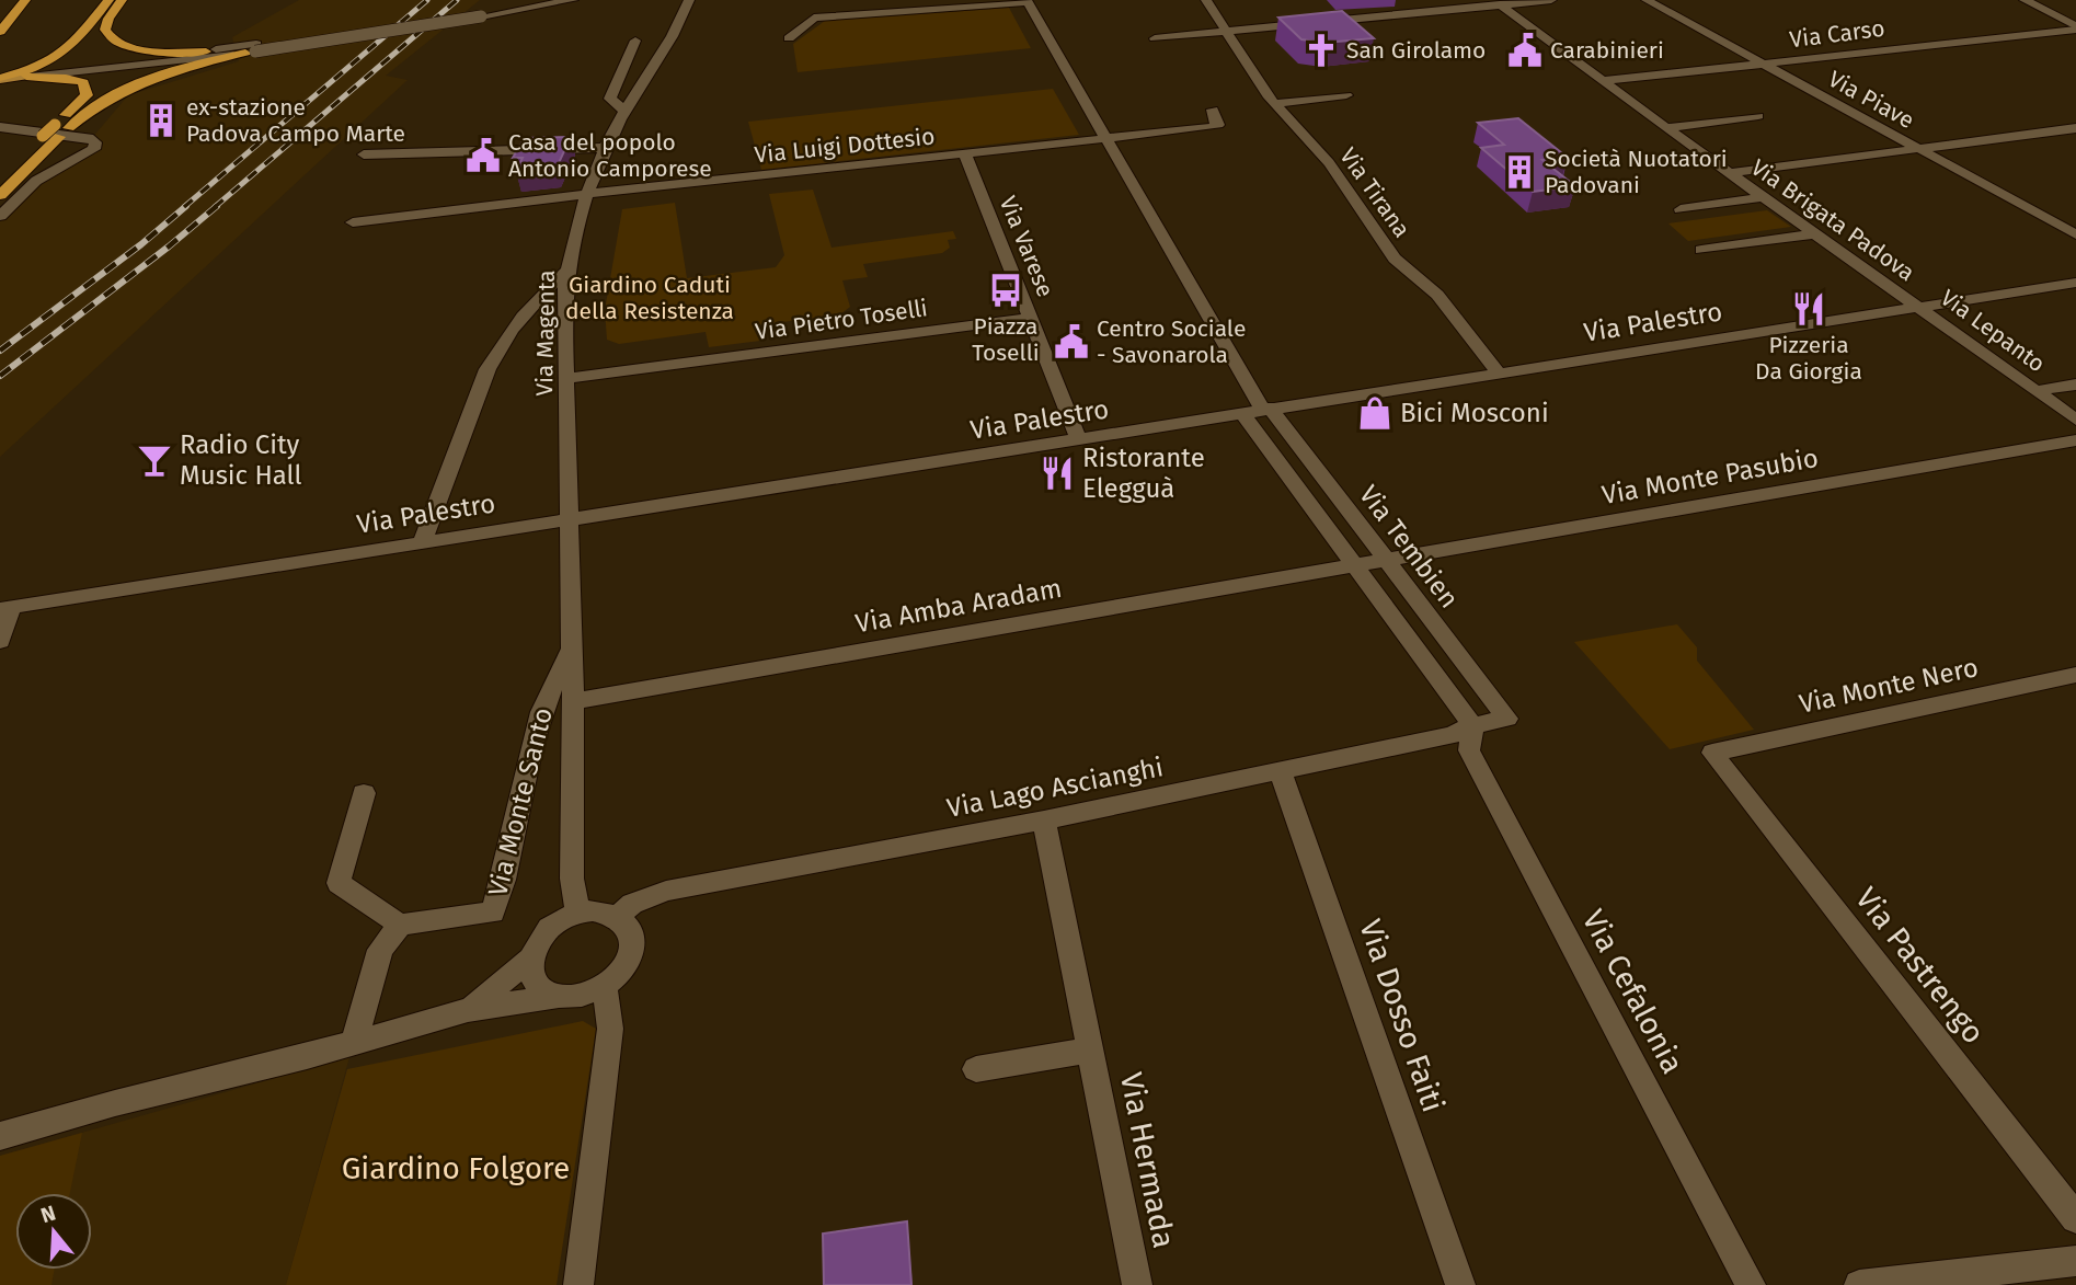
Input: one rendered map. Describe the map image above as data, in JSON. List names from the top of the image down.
{
  "streets": {
    "street": [
      "Via Carso",
      "Via Piave",
      "Via Luigi Dottesio",
      "Via Tirana",
      "Via Brigata Padova",
      "Via Varese",
      "Via Pietro Toselli",
      "Via Palestro",
      "Via Lepanto",
      "Via Magenta",
      "Via Monte Pasubio",
      "Via Tembien",
      "Via Amba Aradam",
      "Via Monte Nero",
      "Via Lago Ascianghi",
      "Via Monte Santo",
      "Via Pastrengo",
      "Via Cefalonia",
      "Via Dosso Faiti",
      "Via Hermada"
    ]
  },
  "crossings": [
    ["Via Carso", "Via Piave"],
    ["Via Carso", "Via Brigata Padova"],
    ["Via Luigi Dottesio", "Via Varese"],
    ["Via Luigi Dottesio", "Via Magenta"],
    ["Via Luigi Dottesio", "Via Tembien"],
    ["Via Tirana", "Via Palestro"],
    ["Via Brigata Padova", "Via Palestro"],
    ["Via Brigata Padova", "Via Lepanto"],
    ["Via Varese", "Via Pietro Toselli"],
    ["Via Varese", "Via Palestro"],
    ["Via Pietro Toselli", "Via Magenta"],
    ["Via Palestro", "Via Lepanto"],
    ["Via Palestro", "Via Magenta"],
    ["Via Palestro", "Via Tembien"],
    ["Via Palestro", "Via Monte Santo"],
    ["Via Magenta", "Via Monte Santo"],
    ["Via Monte Pasubio", "Via Tembien"],
    ["Via Monte Pasubio", "Via Amba Aradam"],
    ["Via Tembien", "Via Amba Aradam"],
    ["Via Tembien", "Via Lago Ascianghi"],
    ["Via Tembien", "Via Cefalonia"],
    ["Via Amba Aradam", "Via Monte Santo"],
    ["Via Monte Nero", "Via Pastrengo"],
    ["Via Lago Ascianghi", "Via Monte Santo"],
    ["Via Lago Ascianghi", "Via Cefalonia"],
    ["Via Lago Ascianghi", "Via Dosso Faiti"],
    ["Via Lago Ascianghi", "Via Hermada"]
  ],
  "parks": ["Giardino Caduti della Resistenza", "Giardino Folgore"],
  "places": {
    "church": ["San Girolamo"],
    "public building": ["Carabinieri", "Casa del popolo Antonio Camporese", "Centro Sociale - Savonarola"],
    "building": ["ex-stazione Padova Campo Marte", "Società Nuotatori Padovani"],
    "bus stop": ["Piazza Toselli"],
    "restaurant": ["Pizzeria Da Giorgia", "Ristorante Elegguà"],
    "shop": ["Bici Mosconi"],
    "bar": ["Radio City Music Hall"]
  },
  "north": "top"
}
